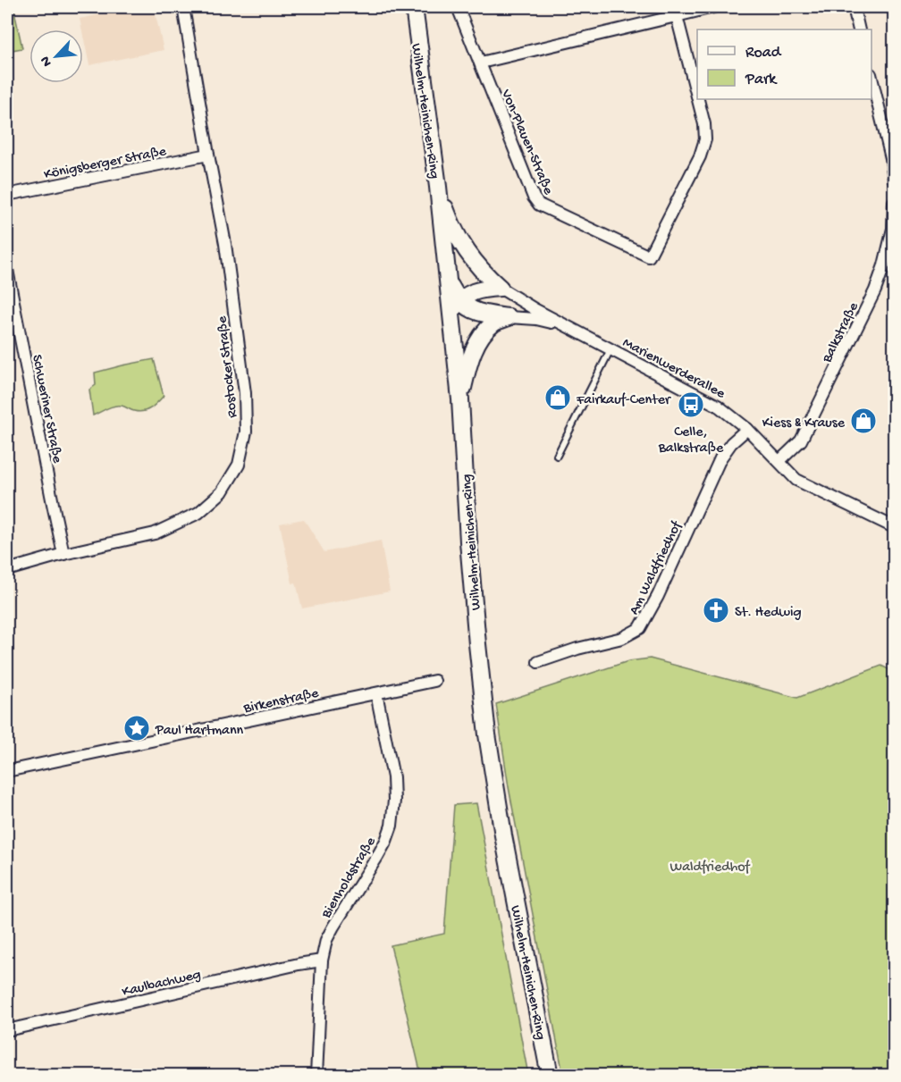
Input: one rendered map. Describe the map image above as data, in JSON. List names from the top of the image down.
{
  "streets": {
    "main road": ["Wilhelm-Heinichen-Ring"],
    "street": [
      "Von-Plauen-Straße",
      "Königsberger Straße",
      "Balkstraße",
      "Marienwerderallee",
      "Rostocker Straße",
      "Schweriner Straße",
      "Am Waldfriedhof",
      "Birkenstraße",
      "Bienholdstraße",
      "Kaulbachweg"
    ]
  },
  "crossings": [
    ["Königsberger Straße", "Rostocker Straße"],
    ["Balkstraße", "Marienwerderallee"],
    ["Marienwerderallee", "Am Waldfriedhof"],
    ["Rostocker Straße", "Schweriner Straße"],
    ["Birkenstraße", "Bienholdstraße"],
    ["Bienholdstraße", "Kaulbachweg"]
  ],
  "parks": ["Waldfriedhof"],
  "places": {
    "shop": ["Fairkauf-Center", "Kiess & Krause"],
    "bus stop": ["Celle, Balkstraße"],
    "church": ["St. Hedwig"],
    "place": ["Paul Hartmann"]
  },
  "legend": ["Road", "Park"],
  "north": "bottom left"
}
